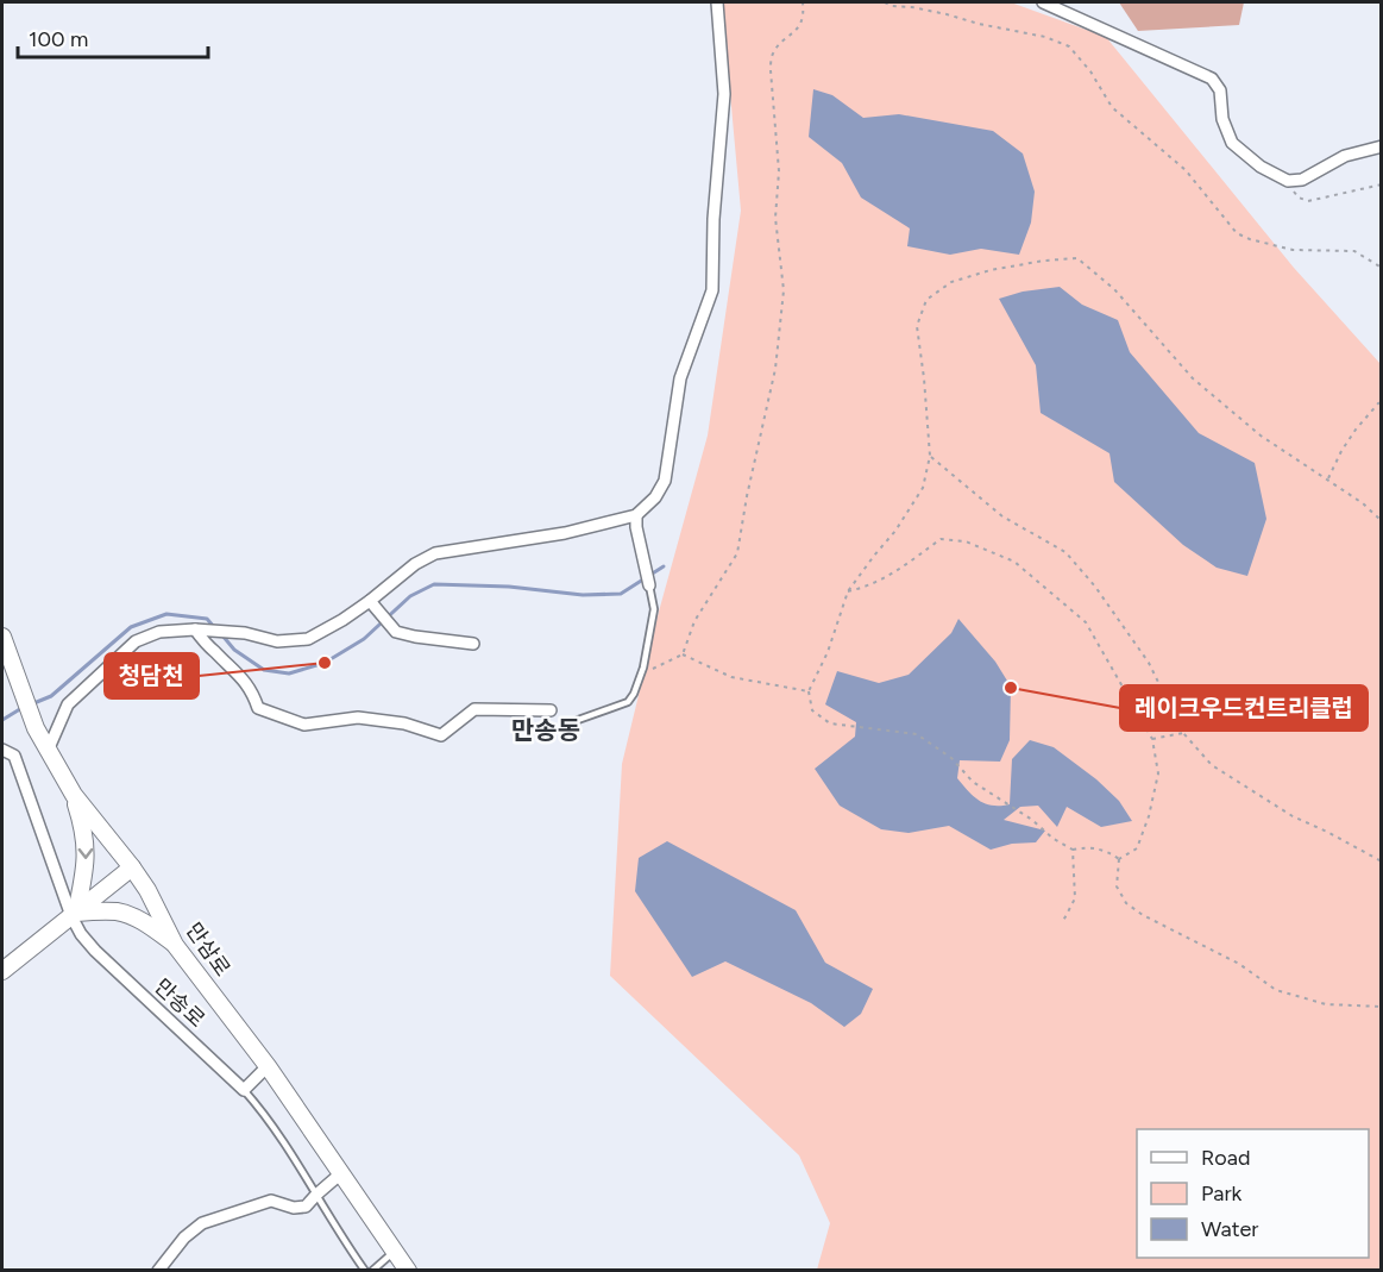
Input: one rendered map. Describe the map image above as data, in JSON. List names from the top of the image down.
{
  "streets": {
    "street": ["만삼로", "만송로"]
  },
  "districts": ["만송동"],
  "places": ["청담천", "레이크우드컨트리클럽"],
  "legend": ["Road", "Park", "Water"],
  "scale_bar": "100 m"
}
